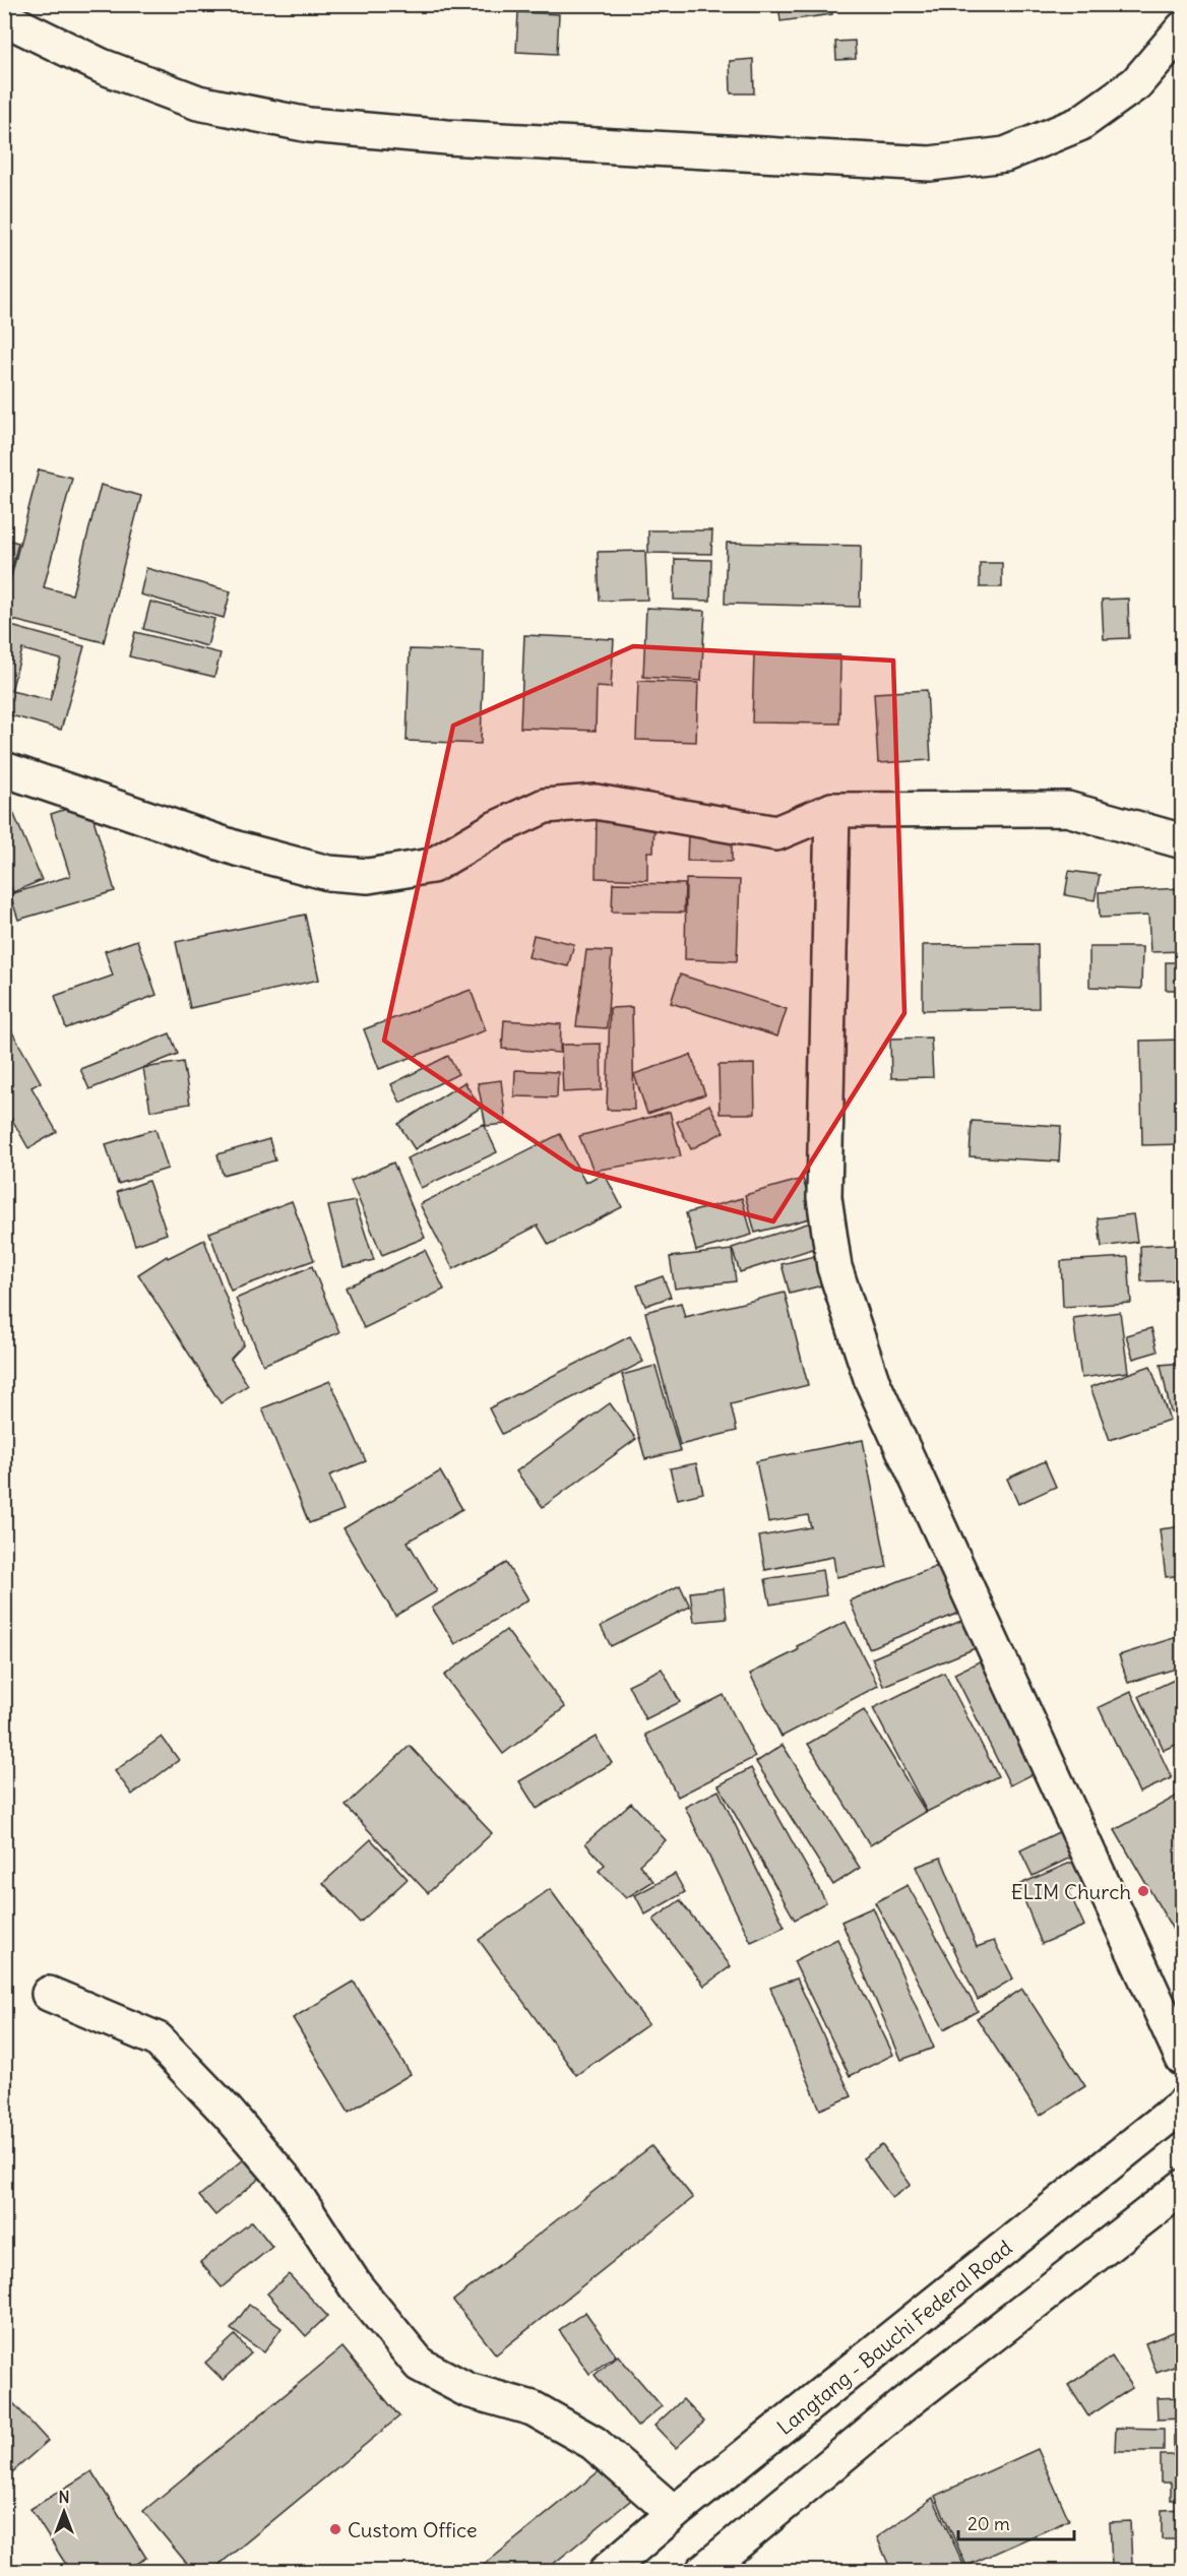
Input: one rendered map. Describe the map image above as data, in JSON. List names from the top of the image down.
{
  "streets": {
    "street": ["Langtang - Bauchi Federal Road"]
  },
  "places": ["ELIM Church", "Custom Office"],
  "scale_bar": "20 m",
  "north": "top"
}
